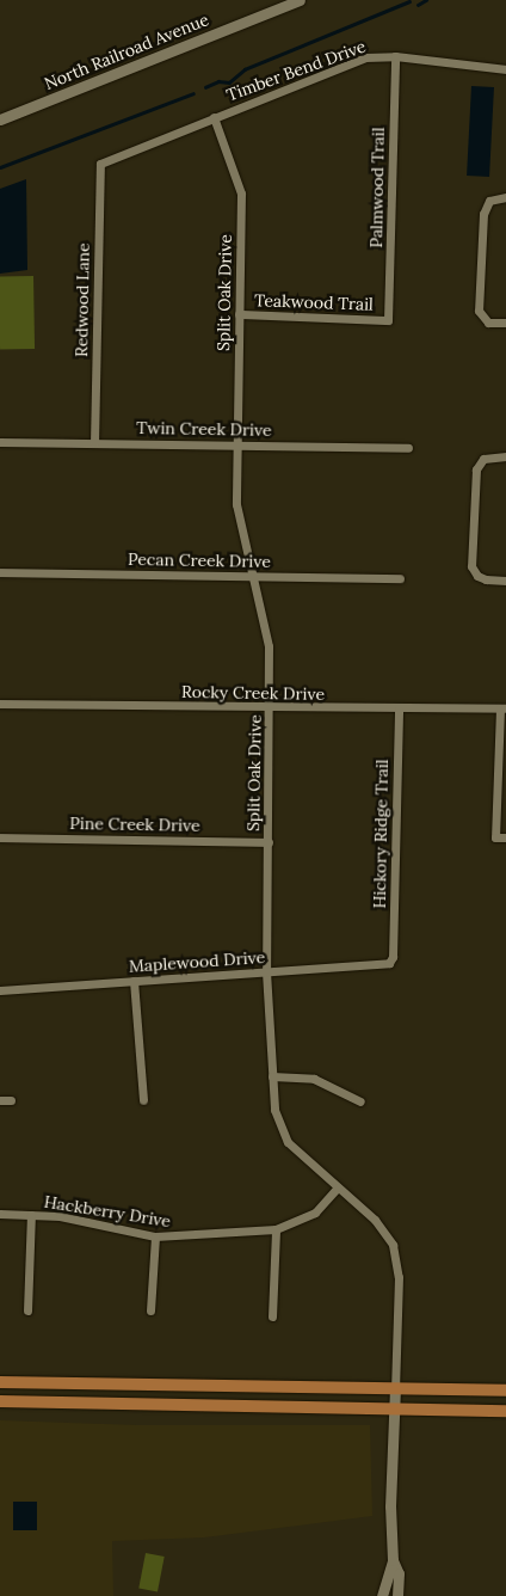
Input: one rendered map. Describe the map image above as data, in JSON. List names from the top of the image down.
{
  "streets": {
    "street": [
      "North Railroad Avenue",
      "Timber Bend Drive",
      "Palmwood Trail",
      "Split Oak Drive",
      "Redwood Lane",
      "Teakwood Trail",
      "Twin Creek Drive",
      "Pecan Creek Drive",
      "Rocky Creek Drive",
      "Pine Creek Drive",
      "Hickory Ridge Trail",
      "Maplewood Drive",
      "Hackberry Drive"
    ]
  },
  "crossings": [
    ["Timber Bend Drive", "Palmwood Trail"],
    ["Timber Bend Drive", "Split Oak Drive"],
    ["Timber Bend Drive", "Redwood Lane"],
    ["Palmwood Trail", "Teakwood Trail"],
    ["Split Oak Drive", "Teakwood Trail"],
    ["Split Oak Drive", "Twin Creek Drive"],
    ["Split Oak Drive", "Pecan Creek Drive"],
    ["Split Oak Drive", "Rocky Creek Drive"],
    ["Split Oak Drive", "Pine Creek Drive"],
    ["Split Oak Drive", "Maplewood Drive"],
    ["Split Oak Drive", "Hackberry Drive"],
    ["Redwood Lane", "Twin Creek Drive"],
    ["Rocky Creek Drive", "Hickory Ridge Trail"],
    ["Hickory Ridge Trail", "Maplewood Drive"]
  ]
}
